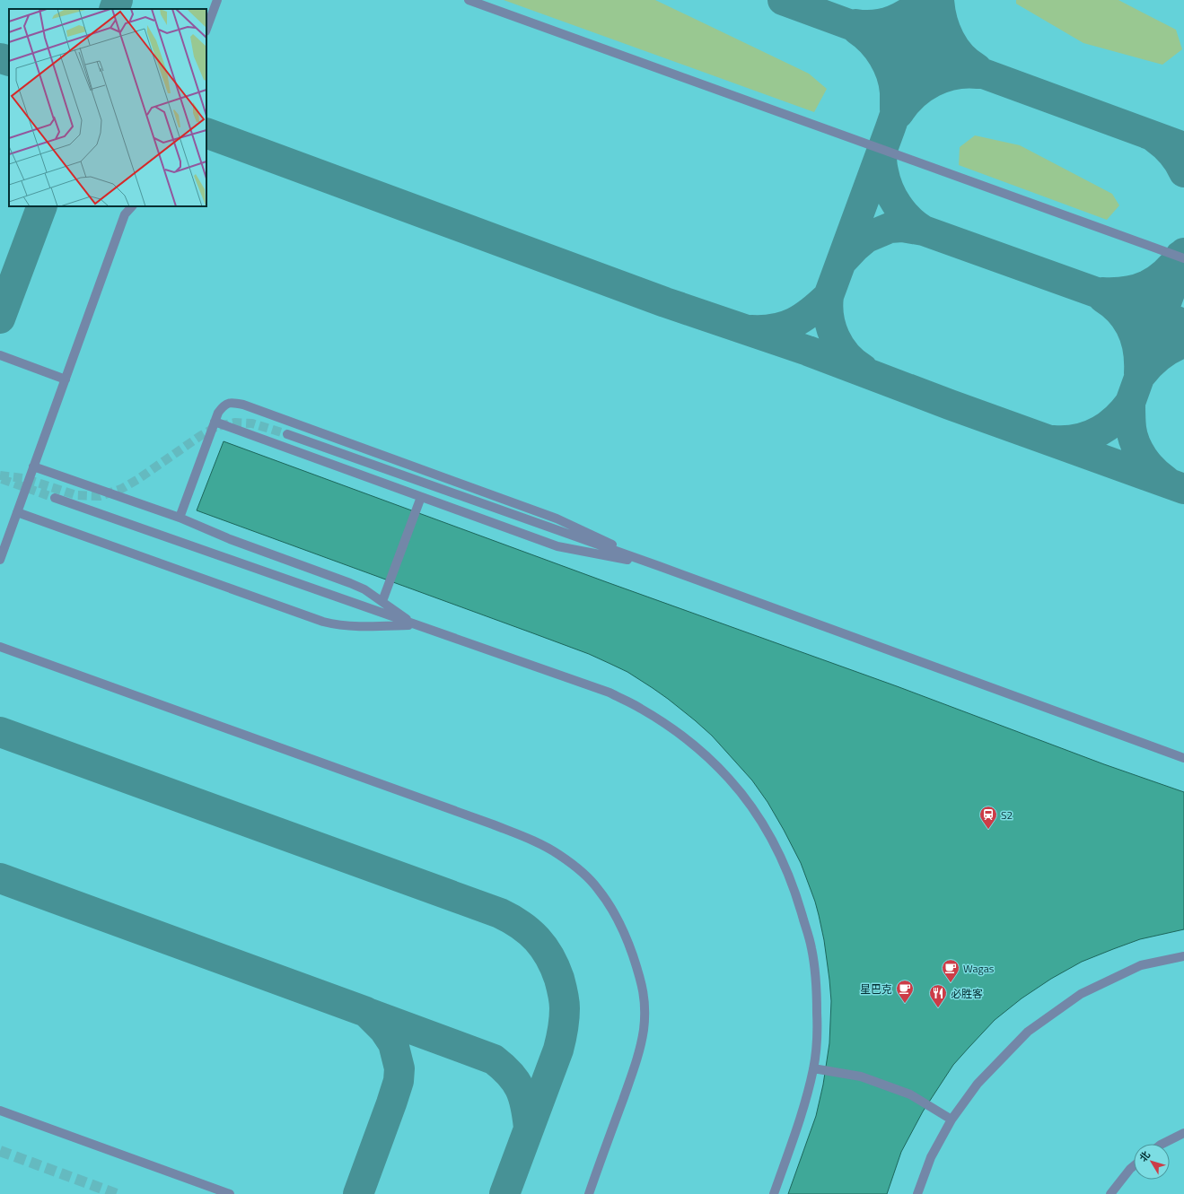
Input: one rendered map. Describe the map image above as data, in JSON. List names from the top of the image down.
{
  "places": {
    "station": ["S2"],
    "cafe": ["Wagas", "星巴克"],
    "restaurant": ["必胜客"]
  },
  "north": "top left"
}
